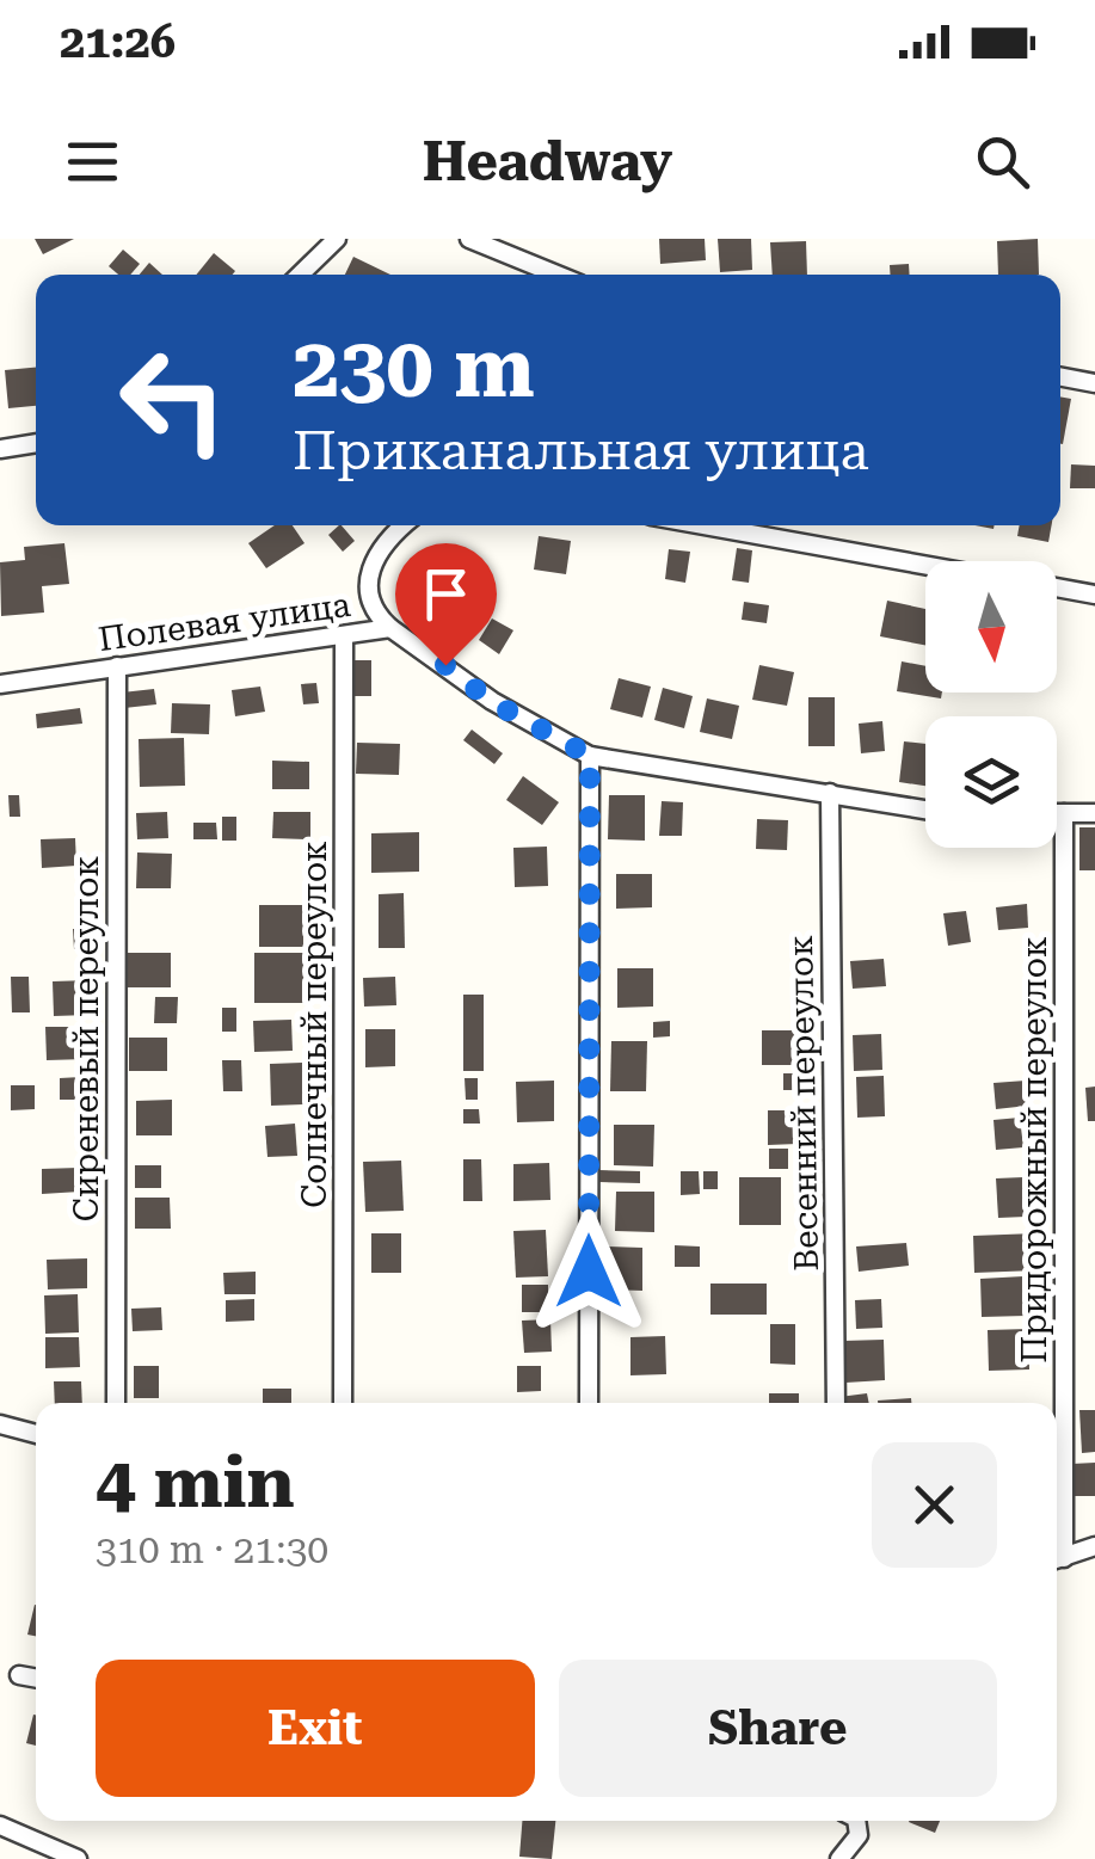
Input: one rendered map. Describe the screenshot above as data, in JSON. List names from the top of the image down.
{
  "streets": {
    "street": [
      "Полевая улица",
      "Солнечный переулок",
      "Сиреневый переулок",
      "Весенний переулок",
      "Придорожный переулок"
    ]
  },
  "crossings": [
    ["Полевая улица", "Солнечный переулок"],
    ["Полевая улица", "Сиреневый переулок"]
  ],
  "north": "bottom",
  "page": {
    "status": "21:26",
    "header": "Headway",
    "turn": ["230 m", "Приканальная улица"],
    "heading": ["4 min", "310 m · 21:30"],
    "buttons": ["Exit", "Share"]
  }
}
